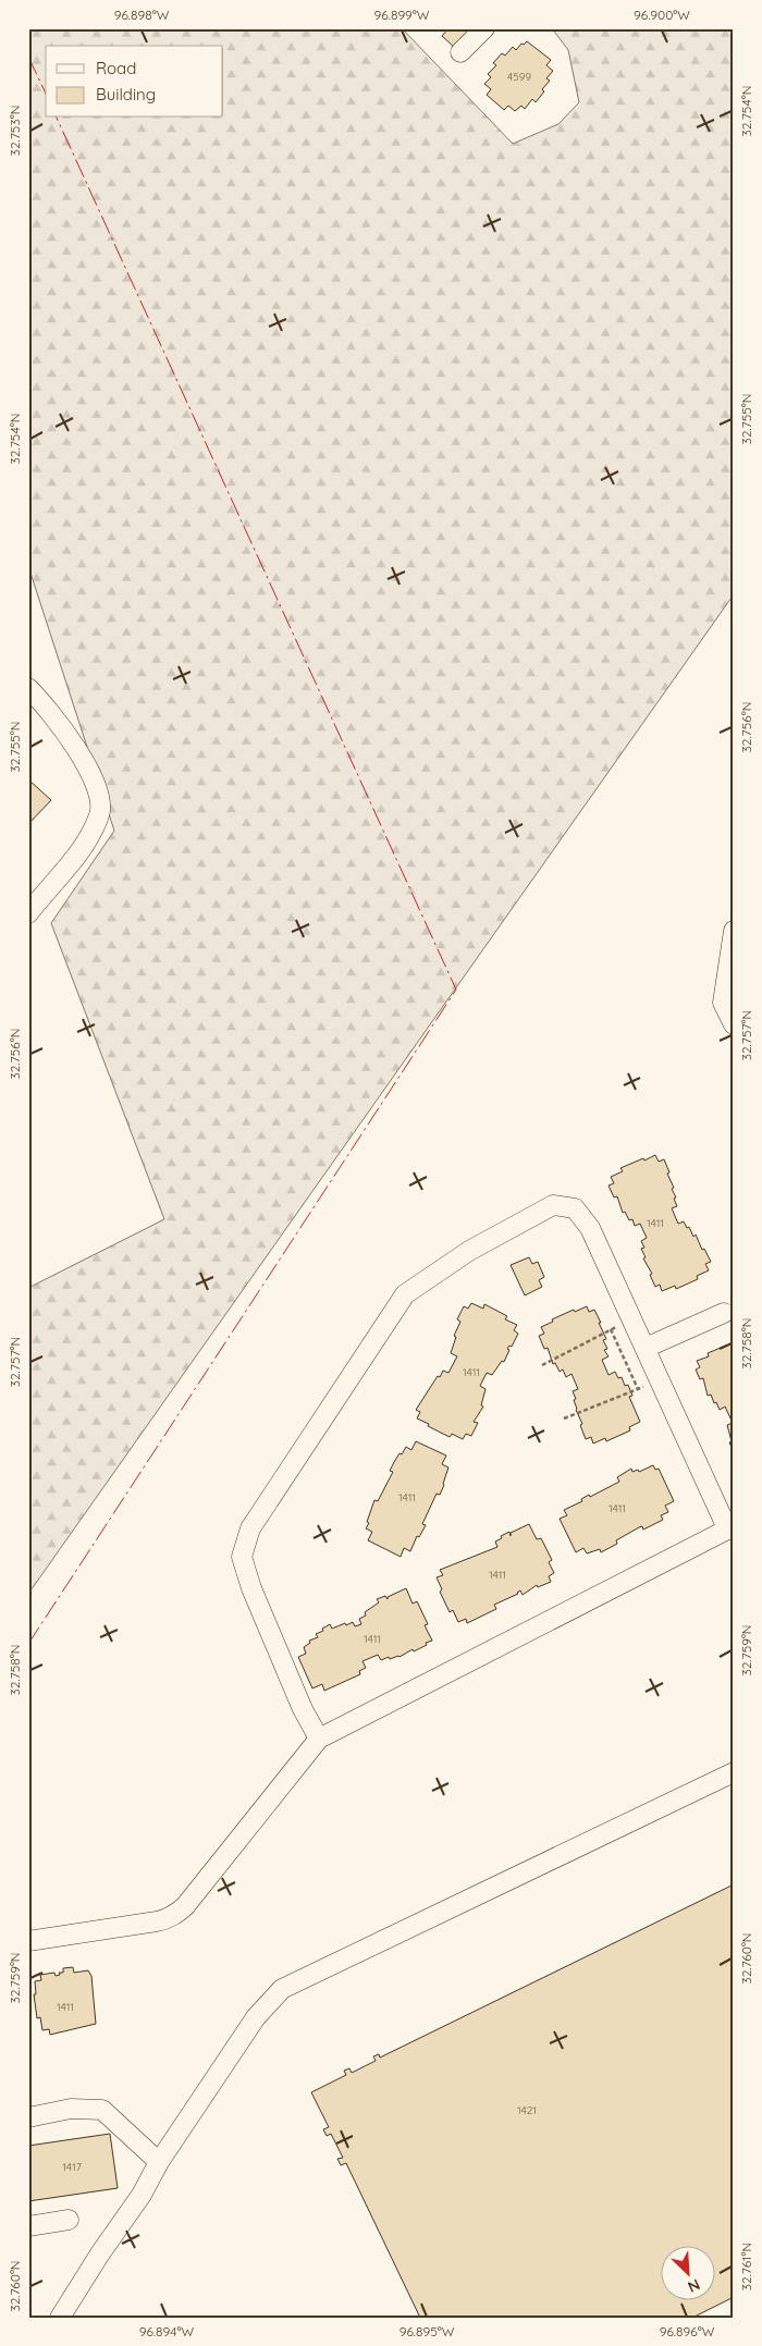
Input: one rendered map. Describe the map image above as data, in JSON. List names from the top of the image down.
{
  "house_numbers": [
    "4599",
    "1411",
    "1411",
    "1411",
    "1411",
    "1411",
    "1411",
    "1411",
    "1421",
    "1417"
  ],
  "legend": ["Road", "Building"],
  "north": "bottom right",
  "coordinates": [
    "96.898°W",
    "96.899°W",
    "96.900°W",
    "32.754°N",
    "32.753°N",
    "32.755°N",
    "32.756°N",
    "32.757°N",
    "32.758°N",
    "32.759°N",
    "32.760°N",
    "32.761°N",
    "96.894°W",
    "96.895°W",
    "96.896°W"
  ]
}
